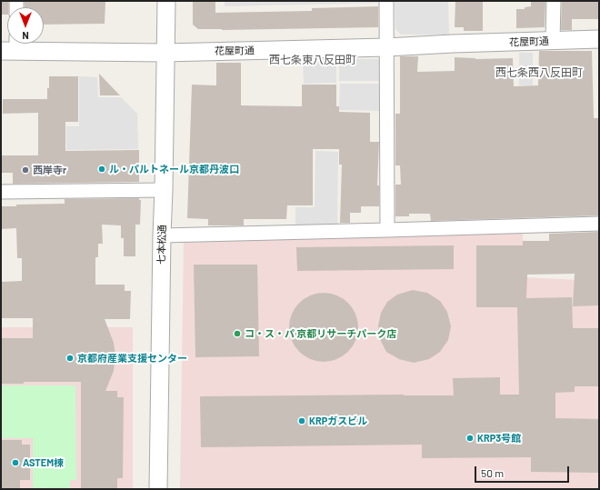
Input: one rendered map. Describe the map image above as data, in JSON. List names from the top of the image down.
{
  "streets": {
    "street": ["花屋町通", "七本松通"]
  },
  "crossings": [
    ["花屋町通", "七本松通"]
  ],
  "districts": ["西七条東八反田町", "西七条西八反田町"],
  "places": [
    "ル・パルトネール京都丹波口",
    "西岸寺r",
    "コ・ス・パ 京都リサーチパーク店",
    "京都府産業支援センター",
    "KRPガスビル",
    "KRP3号館",
    "ASTEM棟"
  ],
  "scale_bar": "50 m",
  "north": "bottom"
}
